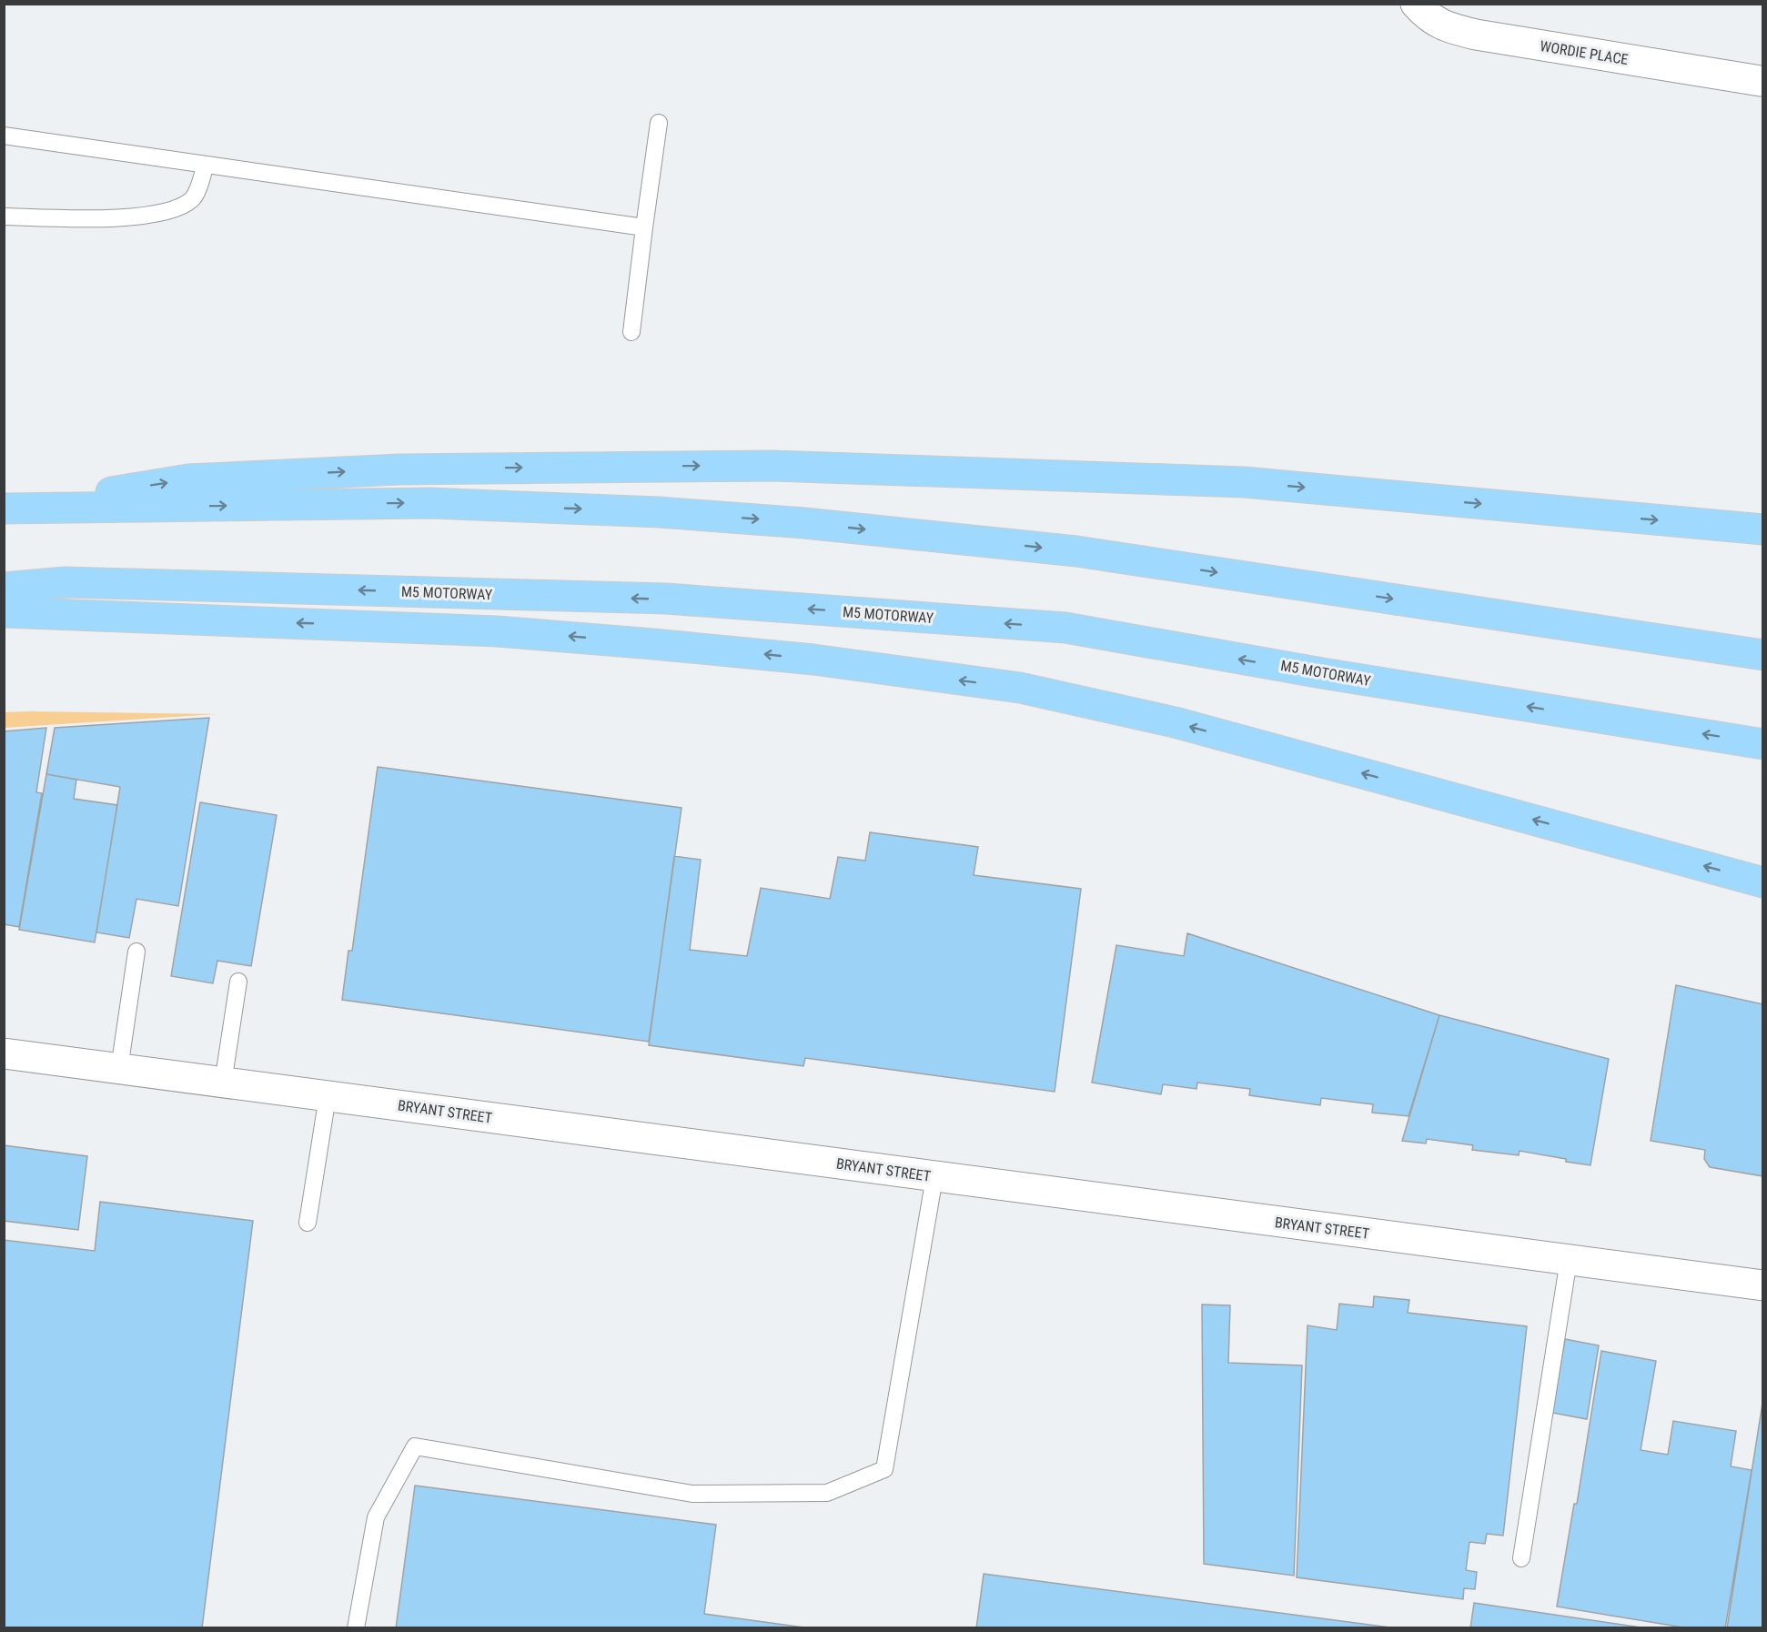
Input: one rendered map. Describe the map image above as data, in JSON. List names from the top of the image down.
{
  "streets": {
    "highway": ["M5 MOTORWAY"],
    "street": ["WORDIE PLACE", "BRYANT STREET"]
  }
}
